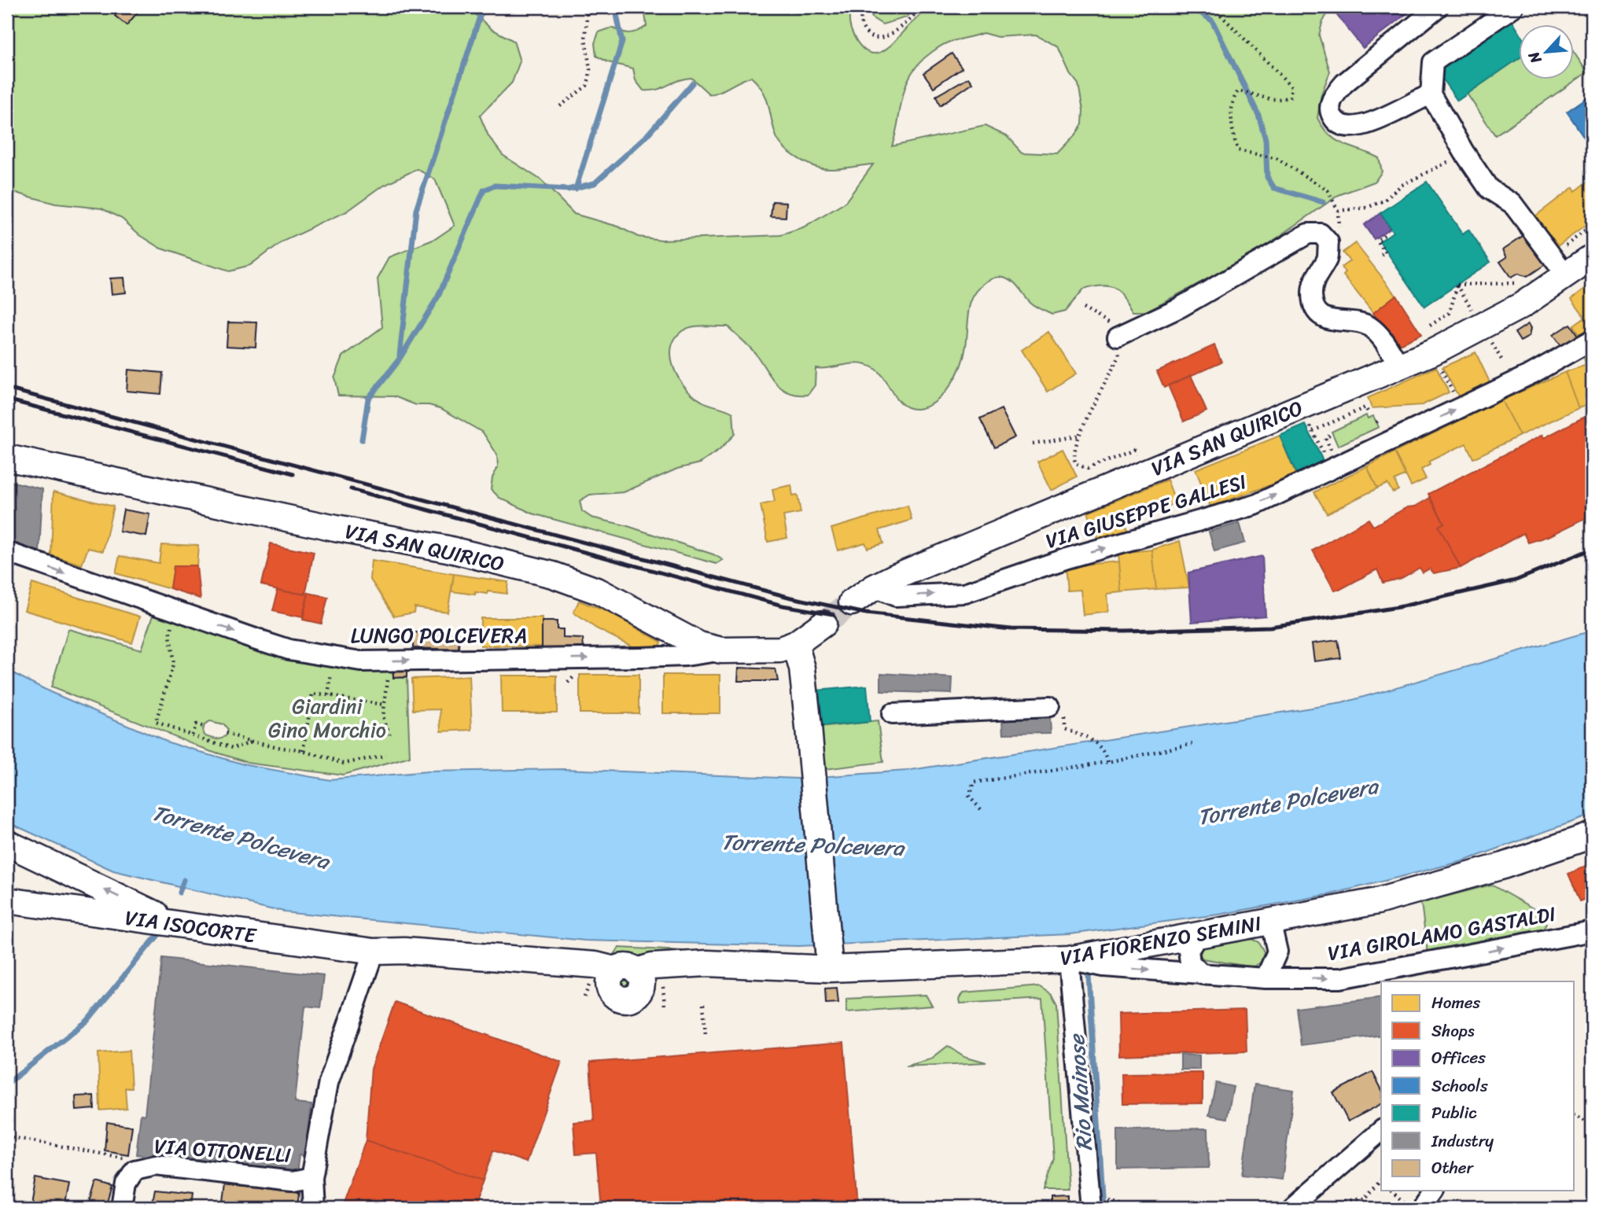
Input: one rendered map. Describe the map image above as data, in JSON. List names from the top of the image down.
{
  "streets": {
    "main road": ["VIA SAN QUIRICO", "VIA ISOCORTE", "VIA FIORENZO SEMINI"],
    "street": [
      "VIA GIUSEPPE GALLESI",
      "LUNGO POLCEVERA",
      "VIA GIROLAMO GASTALDI",
      "VIA OTTONELLI"
    ]
  },
  "crossings": [
    ["VIA SAN QUIRICO", "VIA GIUSEPPE GALLESI"],
    ["VIA SAN QUIRICO", "LUNGO POLCEVERA"],
    ["VIA ISOCORTE", "VIA FIORENZO SEMINI"],
    ["VIA ISOCORTE", "VIA OTTONELLI"],
    ["VIA GIROLAMO GASTALDI", "VIA FIORENZO SEMINI"],
    ["VIA FIORENZO SEMINI", "VIA OTTONELLI"]
  ],
  "one_way": ["VIA GIUSEPPE GALLESI", "LUNGO POLCEVERA", "VIA GIROLAMO GASTALDI"],
  "water": ["Torrente Polcevera", "Rio Mainose"],
  "parks": ["Giardini Gino Morchio"],
  "legend": [
    "Homes",
    "Shops",
    "Offices",
    "Schools",
    "Public",
    "Industry",
    "Other"
  ],
  "north": "bottom left"
}
